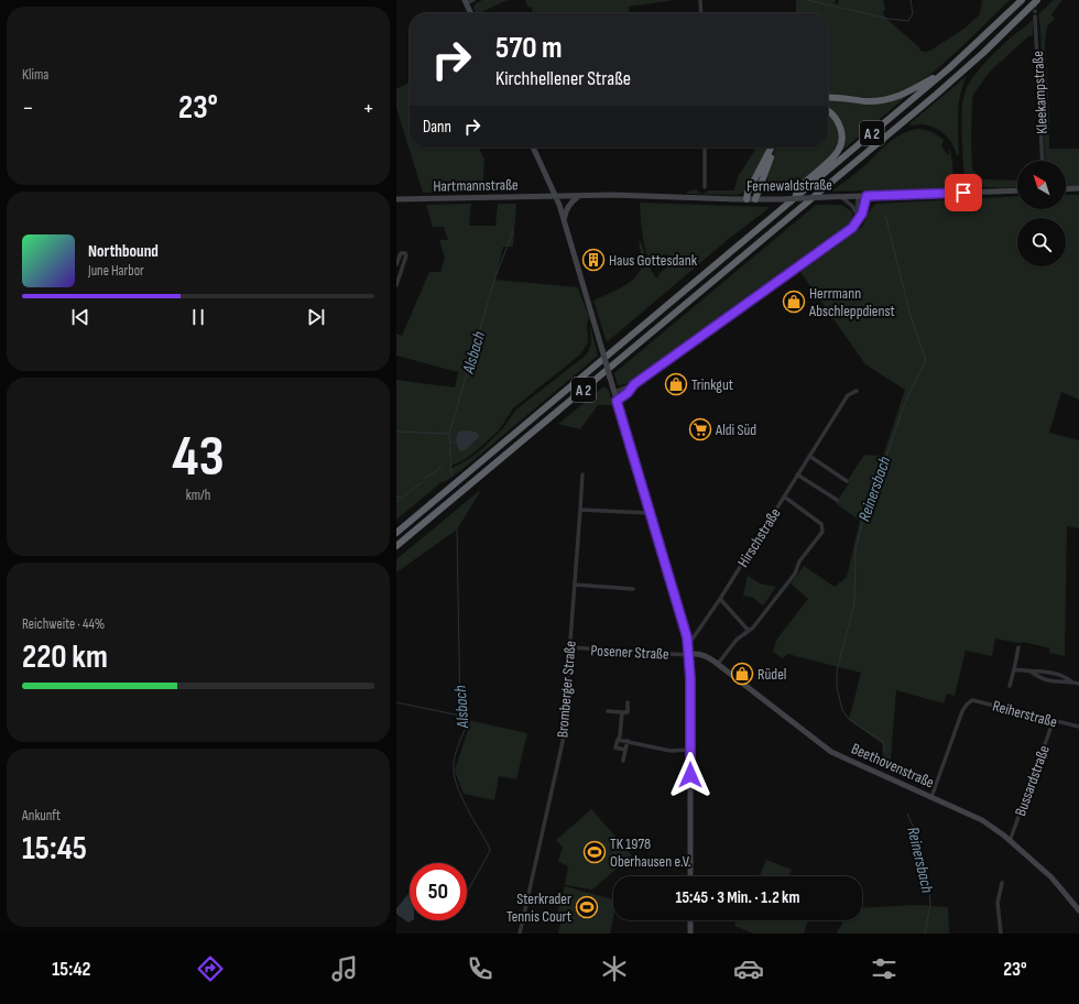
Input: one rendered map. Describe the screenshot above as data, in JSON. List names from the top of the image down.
{
  "streets": {
    "highway": ["A 2"],
    "main road": ["Hartmannstraße", "Fernewaldstraße", "Beethovenstraße"],
    "street": [
      "Kleekampstraße",
      "Hirschstraße",
      "Posener Straße",
      "Bromberger Straße",
      "Reiherstraße",
      "Bussardstraße"
    ]
  },
  "crossings": [
    ["Hartmannstraße", "Fernewaldstraße"],
    ["Posener Straße", "Bromberger Straße"],
    ["Posener Straße", "Beethovenstraße"],
    ["Reiherstraße", "Beethovenstraße"],
    ["Reiherstraße", "Bussardstraße"],
    ["Beethovenstraße", "Bussardstraße"]
  ],
  "water": ["Alsbach", "Reinersbach"],
  "places": {
    "building": ["Haus Gottesdank"],
    "shop": ["Herrmann Abschleppdienst", "Trinkgut", "Rüdel"],
    "supermarket": ["Aldi Süd"],
    "sports": ["TK 1978 Oberhausen e.V.", "Sterkrader Tennis Court"]
  },
  "north": "top left",
  "page": {
    "tile": [
      "Klima",
      ["43", "km/h"],
      ["Reichweite · 44%", "220 km"],
      ["Ankunft", "15:45"]
    ],
    "turn": ["570 m", "Kirchhellener Straße"],
    "heat": ["−", "23°", "+"],
    "then": "Dann",
    "song": ["Northbound", "June Harbor"],
    "limit": "50",
    "trip": "15:45 · 3 Min. · 1.2 km",
    "tabs": ["15:42", "23°"]
  }
}
